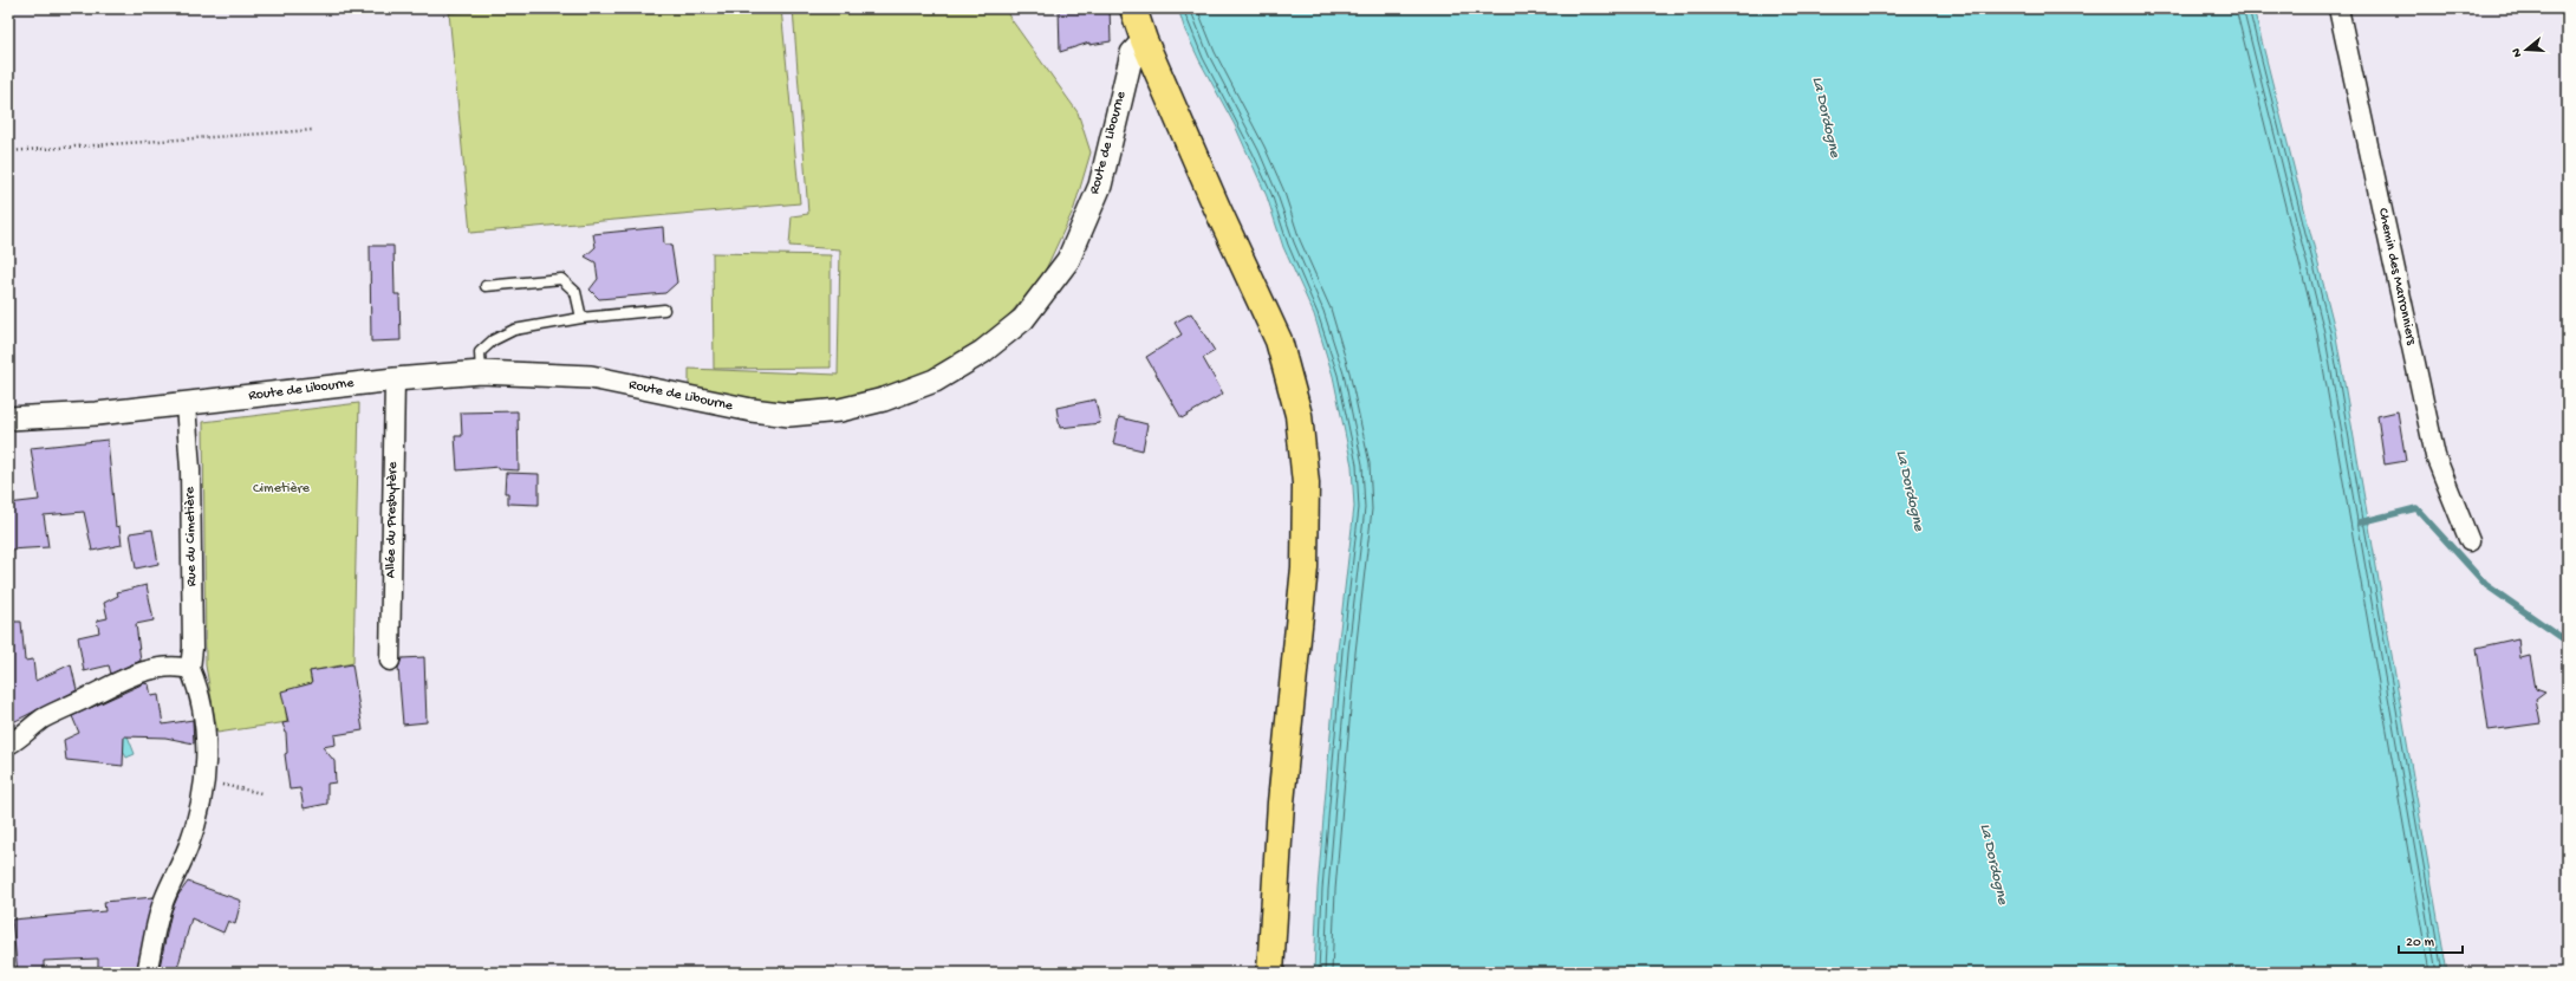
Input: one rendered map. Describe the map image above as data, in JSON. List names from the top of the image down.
{
  "streets": {
    "street": [
      "Route de Libourne",
      "Chemin des Marronniers",
      "Allée du Presbytère",
      "Rue du Cimetière"
    ]
  },
  "crossings": [
    ["Route de Libourne", "Allée du Presbytère"],
    ["Route de Libourne", "Rue du Cimetière"]
  ],
  "water": ["La Dordogne"],
  "parks": ["Cimetière"],
  "scale_bar": "20 m",
  "north": "left"
}
